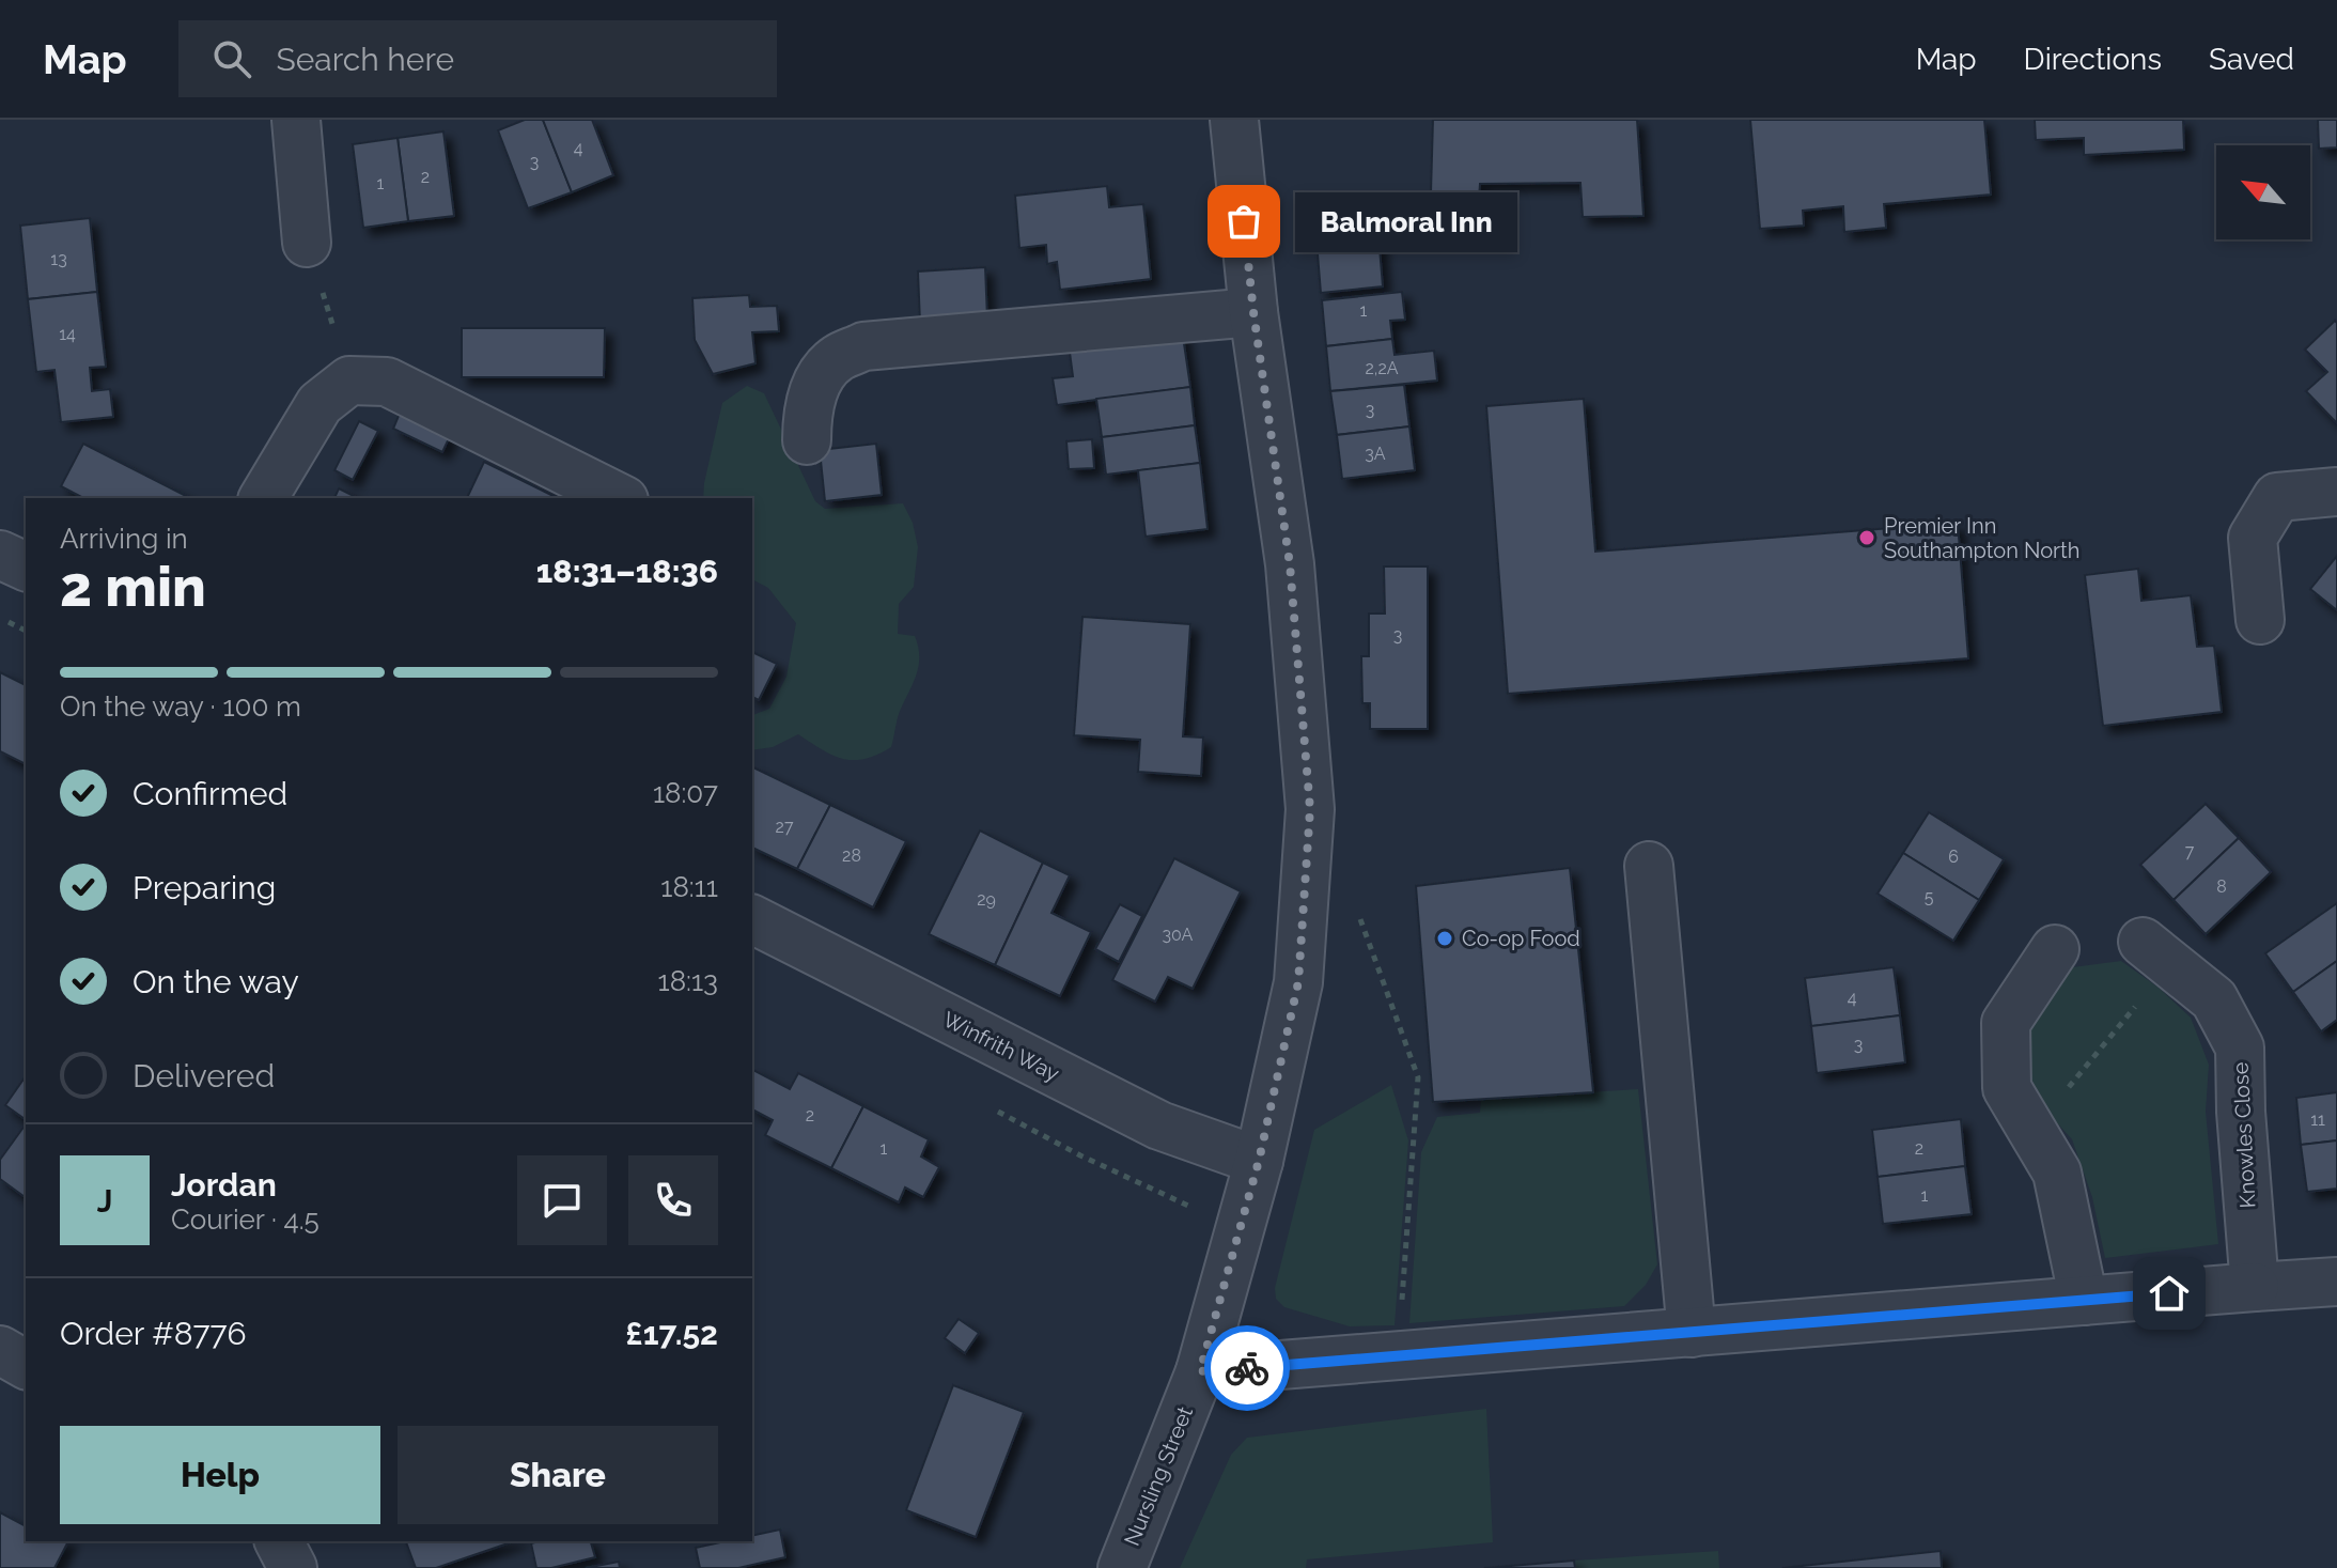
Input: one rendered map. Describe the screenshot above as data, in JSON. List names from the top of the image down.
{
  "streets": {
    "street": ["Winfrith Way", "Knowles Close", "Nursling Street"]
  },
  "crossings": [
    ["Winfrith Way", "Nursling Street"]
  ],
  "places": ["Balmoral Inn", "Premier Inn Southampton North", "Co-op Food"],
  "house_numbers": [
    "4",
    "3",
    "2",
    "1",
    "13",
    "1",
    "14",
    "2,2A",
    "3",
    "3A",
    "3",
    "27",
    "7",
    "28",
    "6",
    "8",
    "5",
    "29",
    "30A",
    "4",
    "3",
    "2",
    "11",
    "1",
    "2",
    "1"
  ],
  "north": "top left",
  "page": {
    "header": "Map",
    "search": "Search here",
    "nav": ["Map", "Directions", "Saved"],
    "bubble": "Balmoral Inn",
    "heading": ["2 min", "Arriving in", "18:31–18:36"],
    "panel": [
      "Jordan",
      "Courier · 4.5",
      "Order #8776",
      "£17.52"
    ],
    "bar": "On the way · 100 m",
    "list": [
      ["Confirmed", "18:07"],
      ["Preparing", "18:11"],
      ["On the way", "18:13"],
      "Delivered"
    ],
    "round": "J",
    "buttons": ["Help", "Share"]
  }
}
